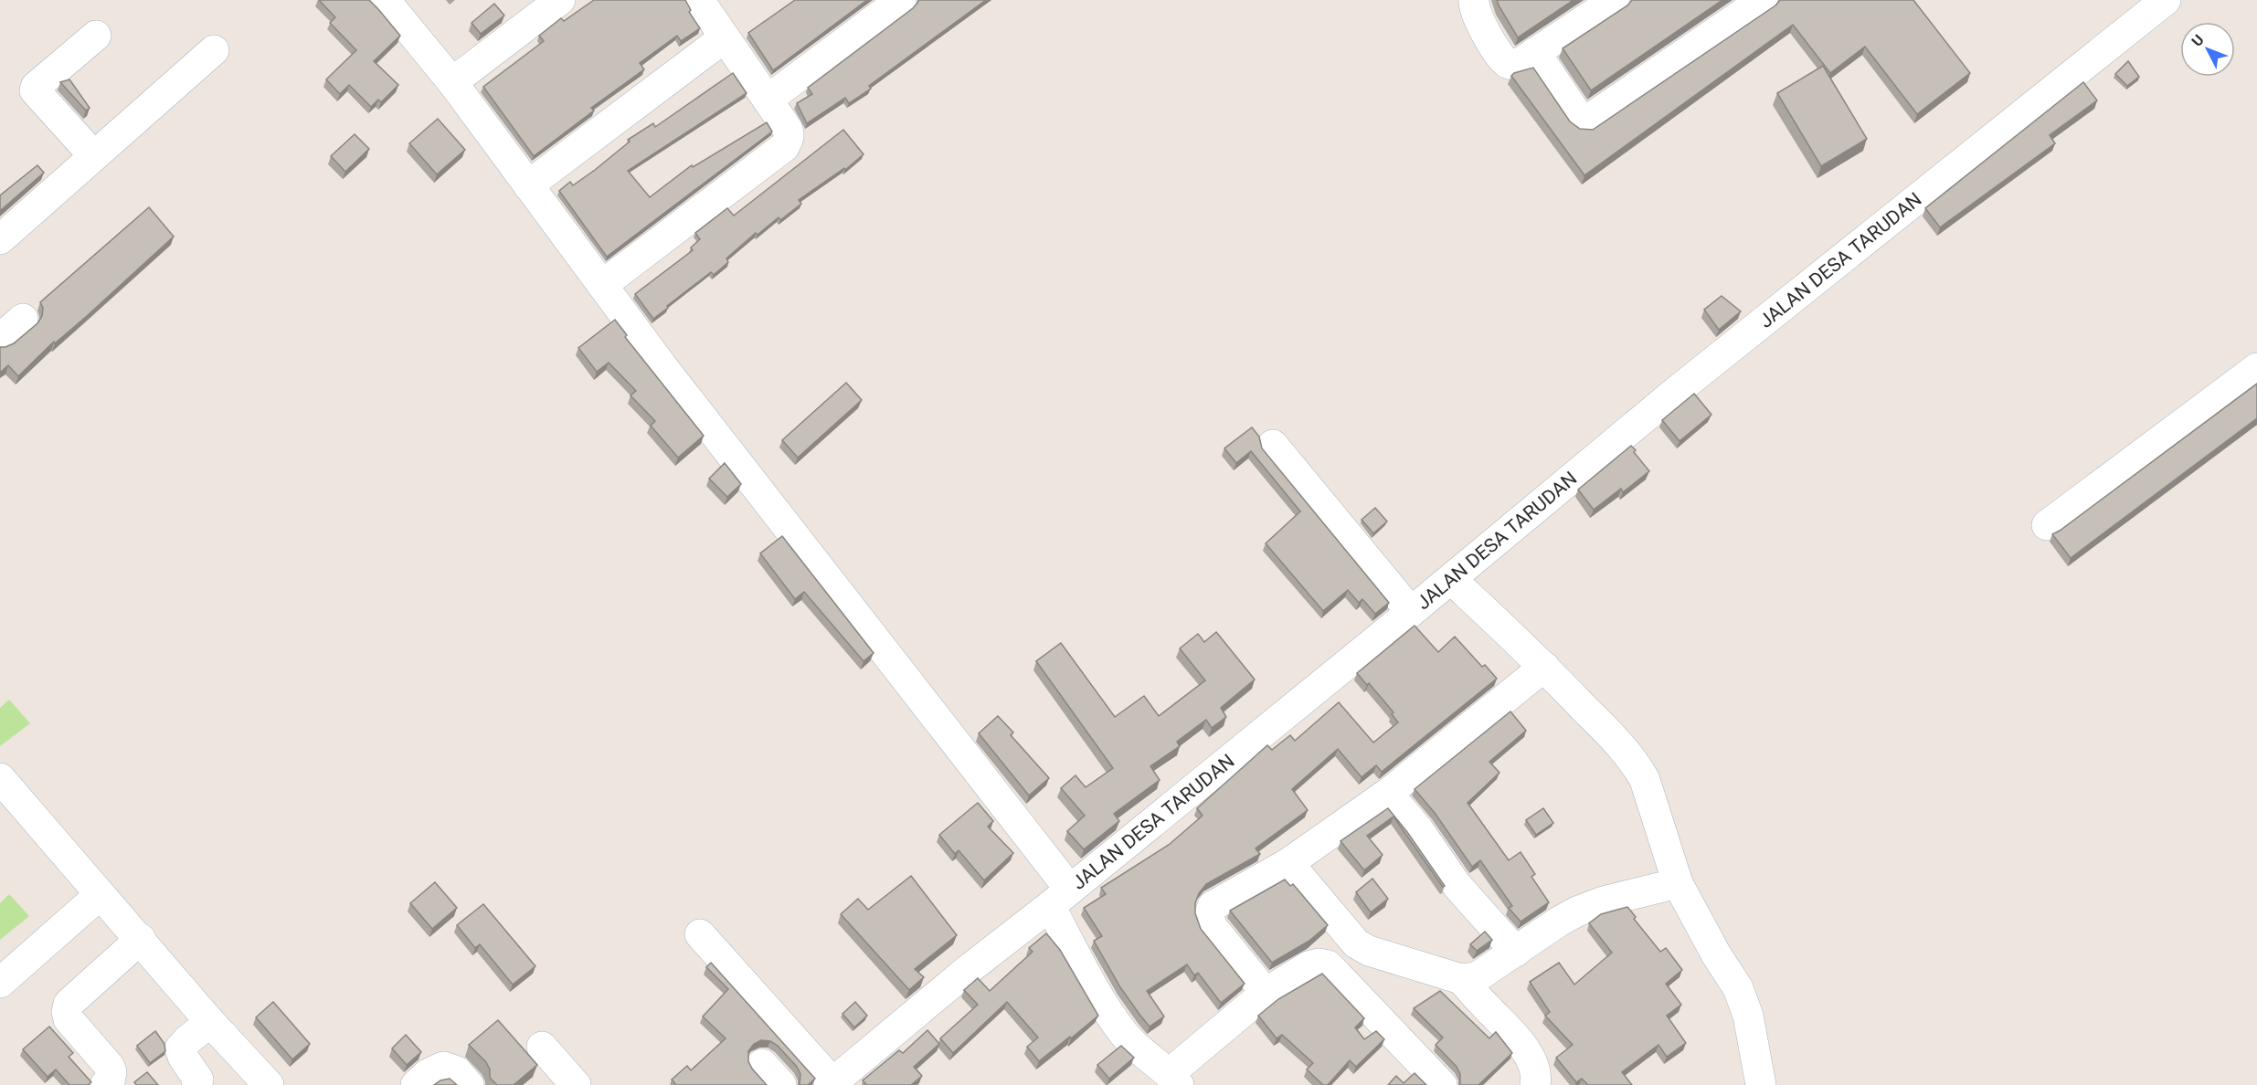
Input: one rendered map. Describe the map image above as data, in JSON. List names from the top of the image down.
{
  "streets": {
    "street": ["JALAN DESA TARUDAN"]
  },
  "north": "top left"
}
